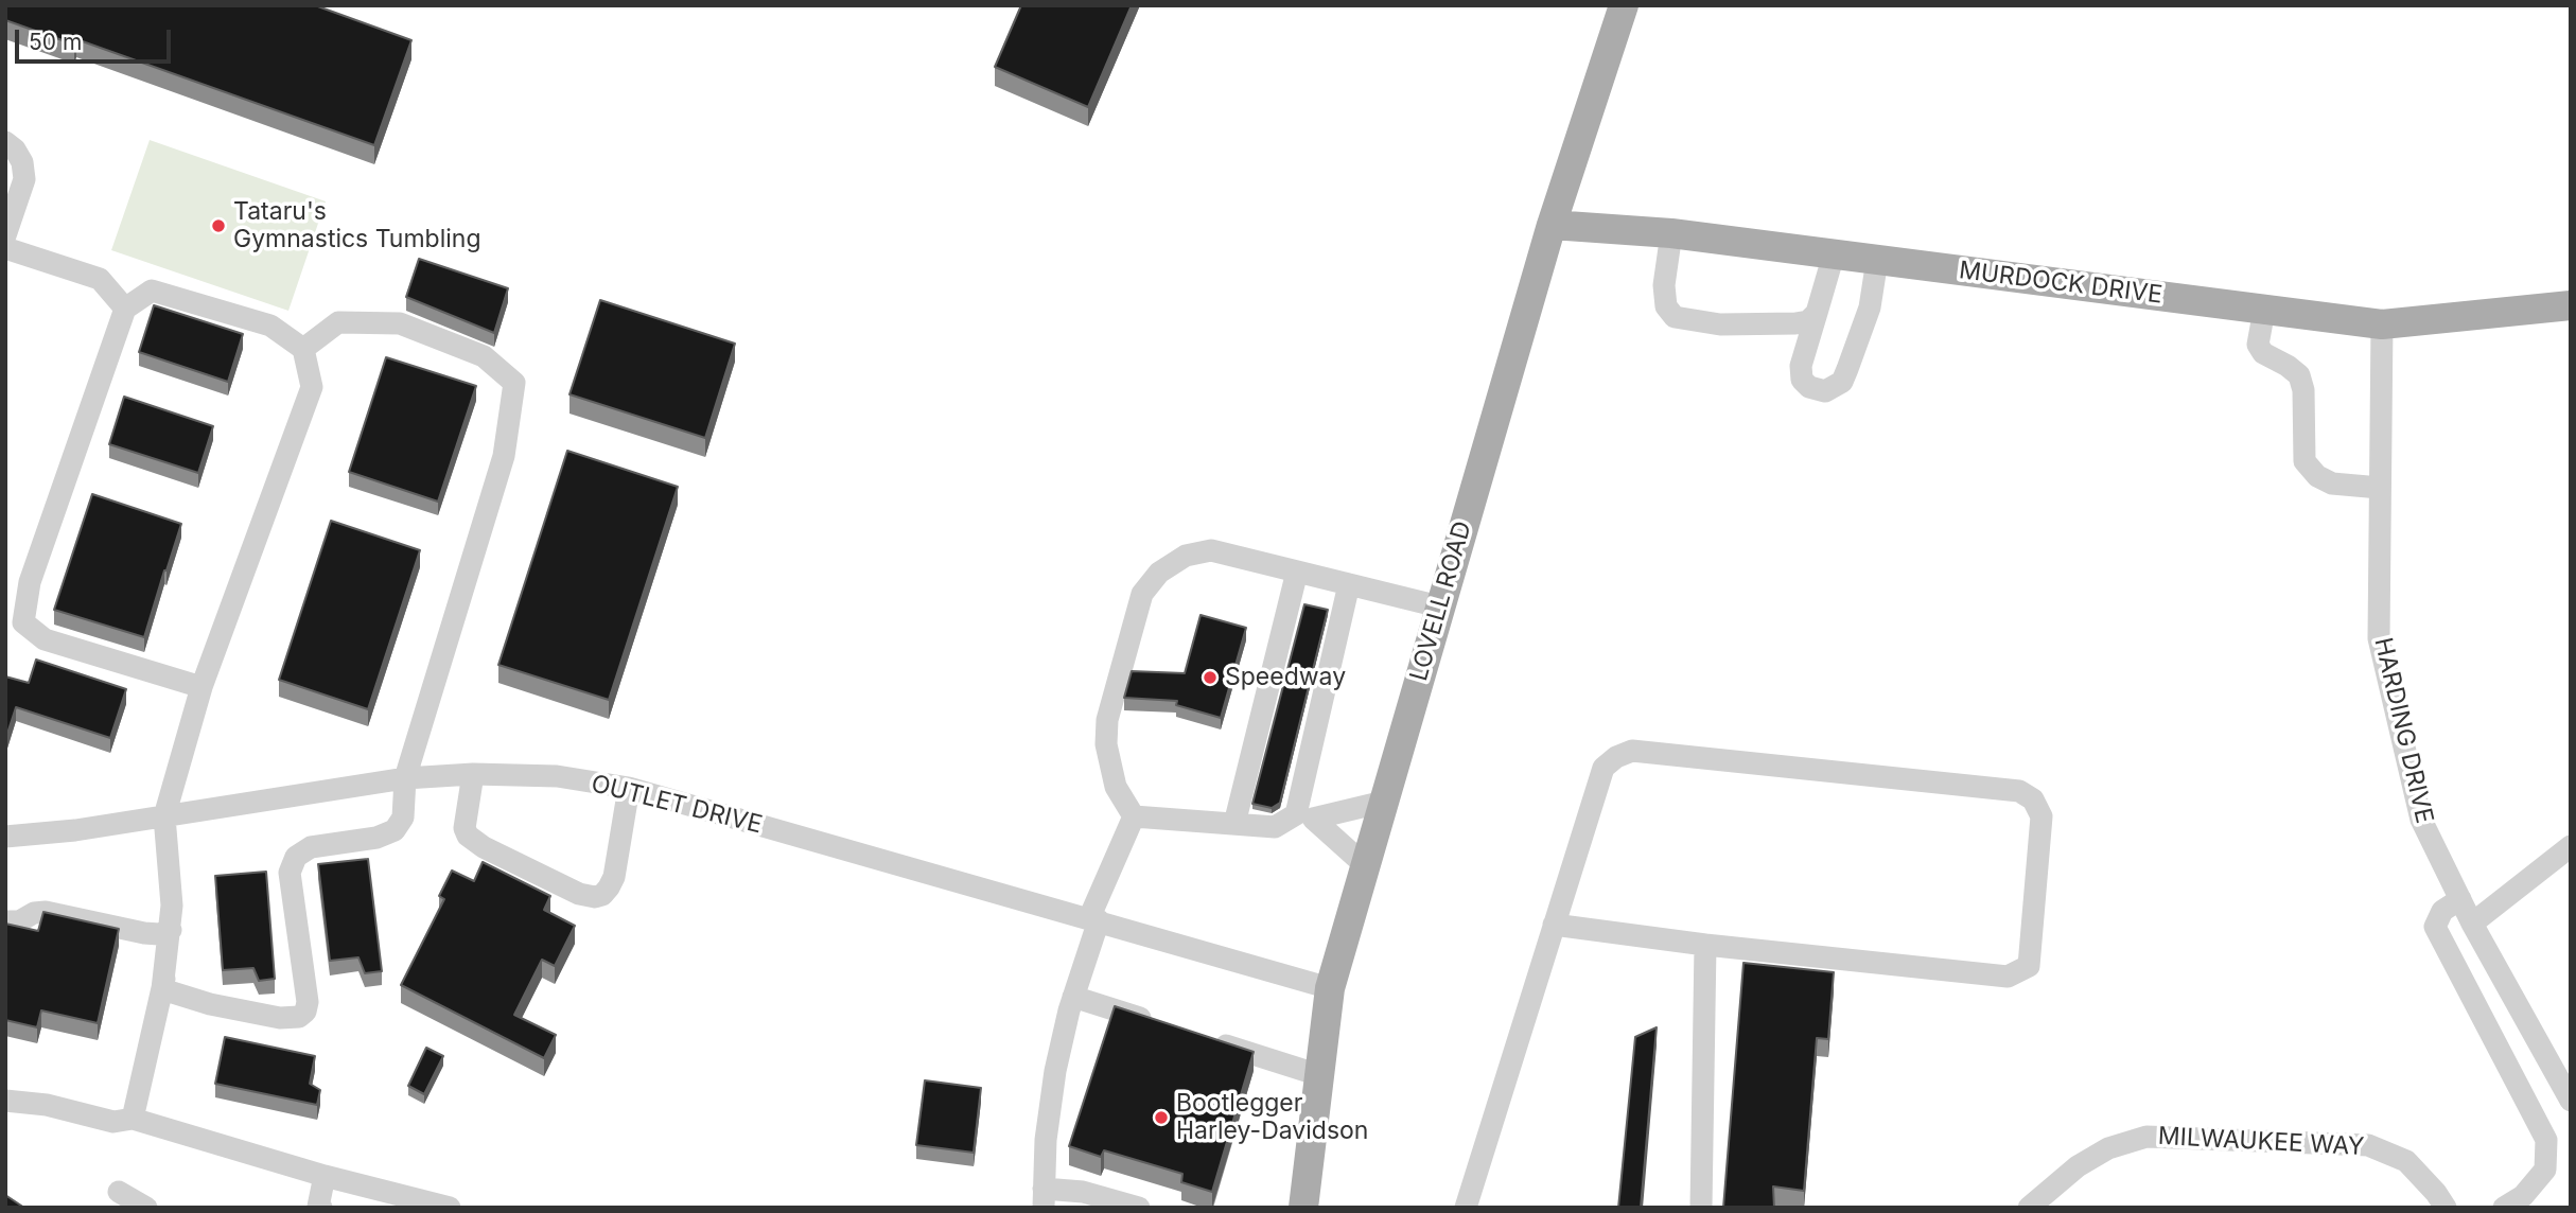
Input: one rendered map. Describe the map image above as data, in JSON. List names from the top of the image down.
{
  "streets": {
    "main road": ["MURDOCK DRIVE", "LOVELL ROAD"],
    "street": ["HARDING DRIVE", "OUTLET DRIVE", "MILWAUKEE WAY"]
  },
  "crossings": [
    ["MURDOCK DRIVE", "LOVELL ROAD"],
    ["MURDOCK DRIVE", "HARDING DRIVE"],
    ["LOVELL ROAD", "OUTLET DRIVE"]
  ],
  "places": ["Tataru's Gymnastics Tumbling", "Speedway", "Bootlegger Harley-Davidson"],
  "scale_bar": "50 m"
}
